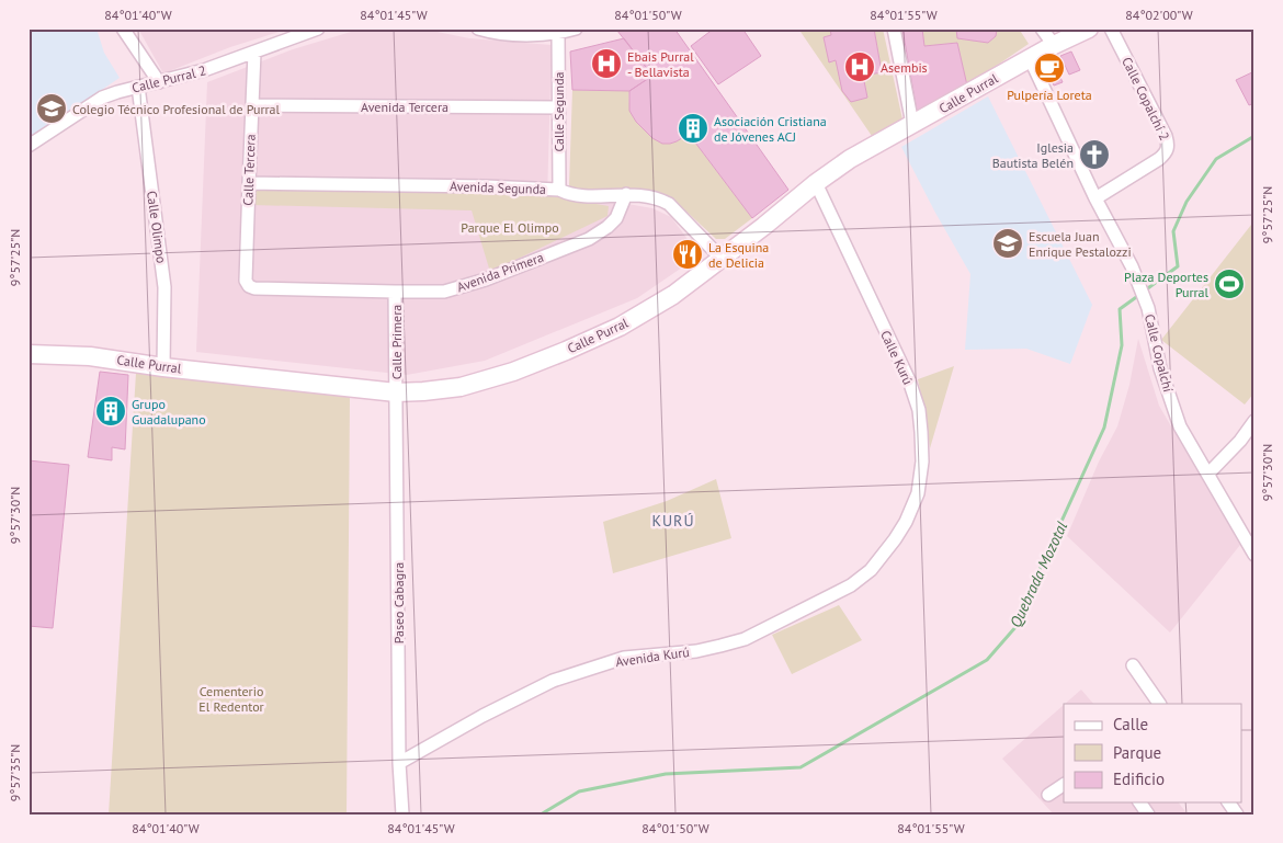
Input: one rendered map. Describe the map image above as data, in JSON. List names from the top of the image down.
{
  "streets": {
    "street": [
      "Calle Purral 2",
      "Calle Purral",
      "Calle Copalchí 2",
      "Avenida Tercera",
      "Calle Segunda",
      "Calle Tercera",
      "Avenida Segunda",
      "Calle Olimpo",
      "Avenida Primera",
      "Calle Primera",
      "Calle Copalchí",
      "Calle Kurú",
      "Paseo Cabagra",
      "Avenida Kurú"
    ]
  },
  "crossings": [
    ["Calle Purral 2", "Calle Tercera"],
    ["Calle Purral 2", "Calle Olimpo"],
    ["Calle Purral", "Avenida Segunda"],
    ["Calle Purral", "Calle Olimpo"],
    ["Calle Purral", "Calle Primera"],
    ["Calle Purral", "Calle Copalchí"],
    ["Calle Purral", "Calle Kurú"],
    ["Calle Purral", "Paseo Cabagra"],
    ["Calle Copalchí 2", "Calle Copalchí"],
    ["Avenida Tercera", "Calle Segunda"],
    ["Avenida Tercera", "Calle Tercera"],
    ["Calle Segunda", "Avenida Segunda"],
    ["Calle Tercera", "Avenida Segunda"],
    ["Calle Tercera", "Avenida Primera"],
    ["Avenida Segunda", "Avenida Primera"],
    ["Avenida Primera", "Calle Primera"],
    ["Calle Primera", "Paseo Cabagra"],
    ["Calle Kurú", "Avenida Kurú"],
    ["Paseo Cabagra", "Avenida Kurú"]
  ],
  "districts": ["KURÚ"],
  "water": ["Quebrada Mozotal"],
  "parks": ["Parque El Olimpo", "Cementerio El Redentor"],
  "places": {
    "hospital": ["Ebais Purral - Bellavista", "Asembis"],
    "cafe": ["Pulpería Loreta"],
    "school or university": ["Colegio Técnico Profesional de Purral", "Escuela Juan Enrique Pestalozzi"],
    "building": ["Asociación Cristiana de Jóvenes ACJ", "Grupo Guadalupano"],
    "church": ["Iglesia Bautista Belén"],
    "restaurant": ["La Esquina de Delicia"],
    "sports": ["Plaza Deportes Purral"]
  },
  "legend": ["Calle", "Parque", "Edificio"],
  "coordinates": [
    "84°01'40\"W",
    "84°01'45\"W",
    "84°01'50\"W",
    "84°01'55\"W",
    "84°02'00\"W",
    "9°57'25\"N",
    "9°57'30\"N",
    "9°57'35\"N"
  ]
}
